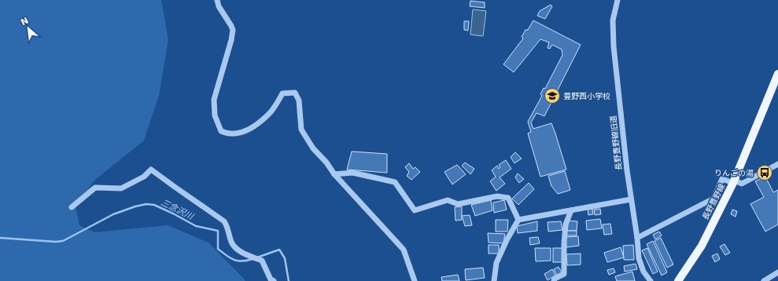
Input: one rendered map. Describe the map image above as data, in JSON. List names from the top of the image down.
{
  "streets": {
    "main road": ["長野豊野線"],
    "street": ["長野豊野線旧道"]
  },
  "water": ["三念沢川"],
  "places": {
    "school or university": ["豊野西小学校"],
    "bus stop": ["りんごの湯"]
  },
  "north": "top left"
}
